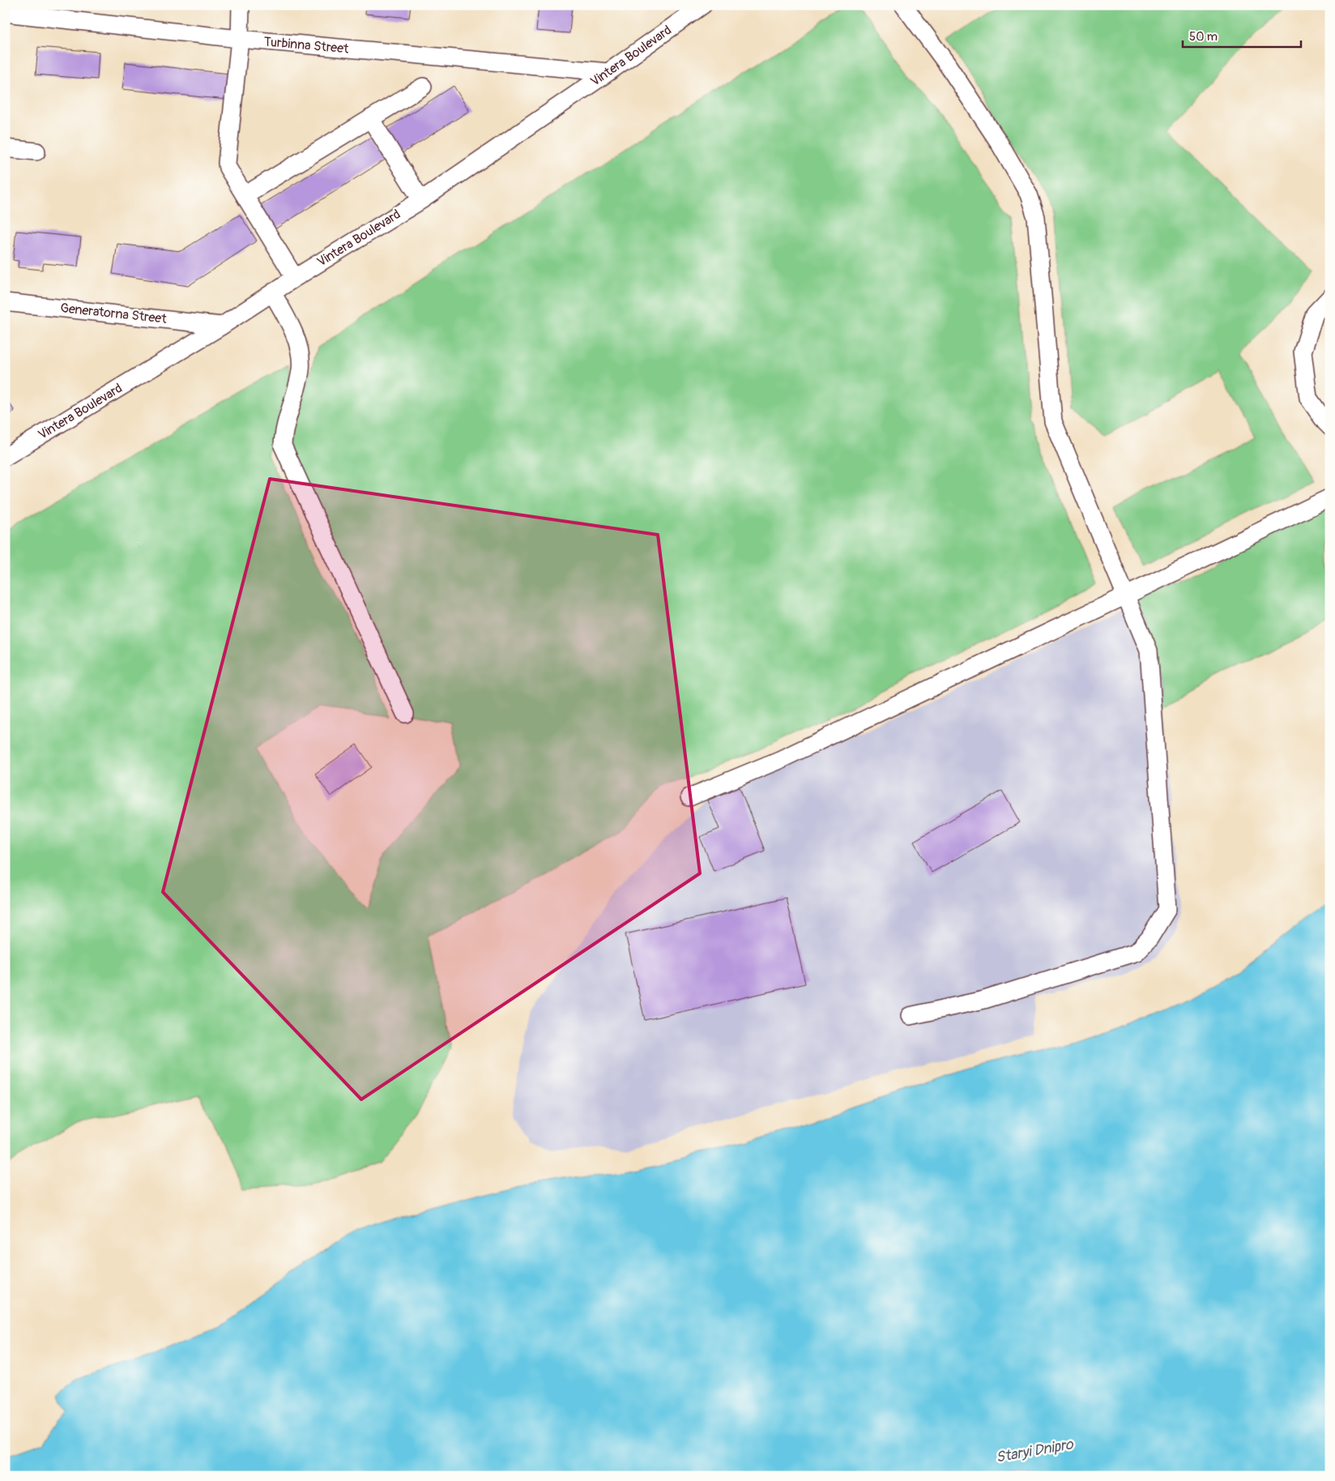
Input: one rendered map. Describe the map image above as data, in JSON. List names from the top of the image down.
{
  "streets": {
    "street": ["Turbinna Street", "Vintera Boulevard", "Generatorna Street"]
  },
  "crossings": [
    ["Turbinna Street", "Vintera Boulevard"],
    ["Vintera Boulevard", "Generatorna Street"]
  ],
  "water": ["Staryi Dnipro"],
  "scale_bar": "50 m"
}
